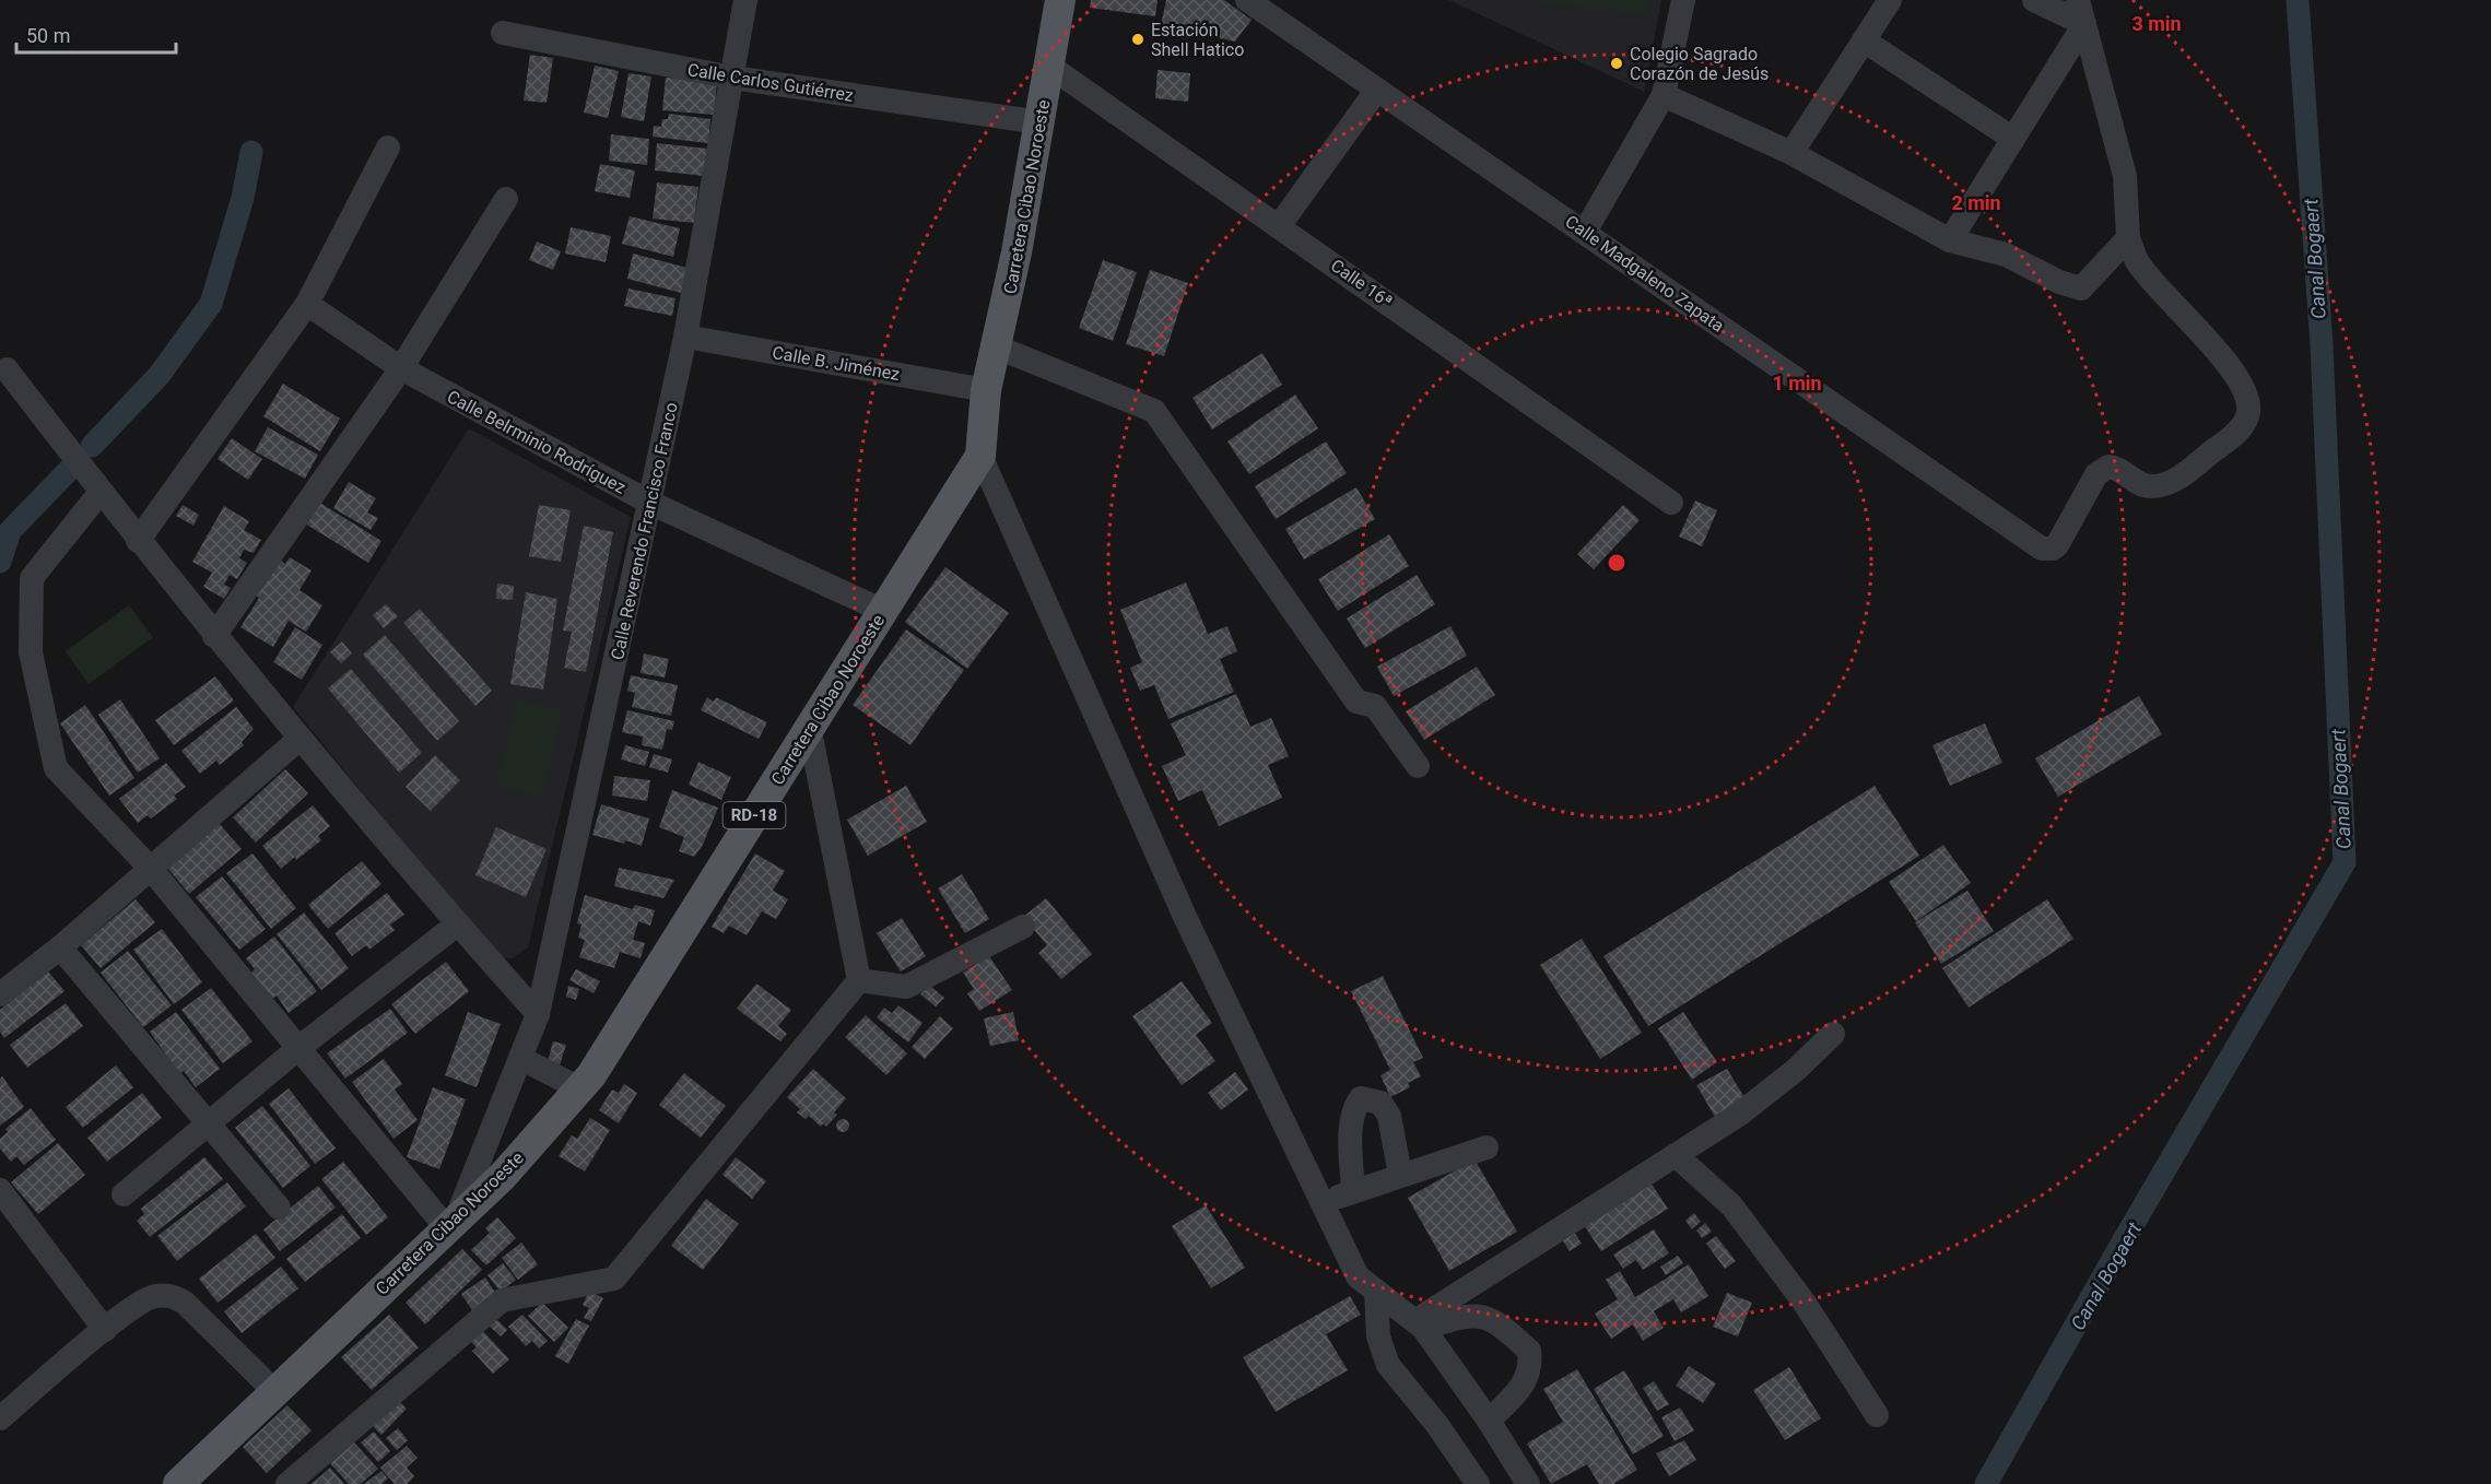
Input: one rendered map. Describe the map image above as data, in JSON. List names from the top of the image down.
{
  "streets": {
    "main road": ["Carretera Cibao Noroeste", "RD-18"],
    "street": [
      "Calle Carlos Gutiérrez",
      "Calle Madgaleno Zapata",
      "Calle 16ª",
      "Calle B. Jiménez",
      "Calle Belrminio Rodríguez",
      "Calle Reverendo Francisco Franco"
    ]
  },
  "crossings": [
    ["Calle Carlos Gutiérrez", "Carretera Cibao Noroeste"],
    ["Calle Carlos Gutiérrez", "Calle Reverendo Francisco Franco"],
    ["Carretera Cibao Noroeste", "Calle 16ª"],
    ["Carretera Cibao Noroeste", "Calle B. Jiménez"],
    ["Carretera Cibao Noroeste", "Calle Belrminio Rodríguez"],
    ["Carretera Cibao Noroeste", "Calle Reverendo Francisco Franco"],
    ["Calle B. Jiménez", "Calle Reverendo Francisco Franco"],
    ["Calle Belrminio Rodríguez", "Calle Reverendo Francisco Franco"]
  ],
  "water": ["Canal Bogaert"],
  "places": ["Estación Shell Hatico", "Colegio Sagrado Corazón de Jesús"],
  "scale_bar": "50 m",
  "rings": ["3 min", "2 min", "1 min"]
}
